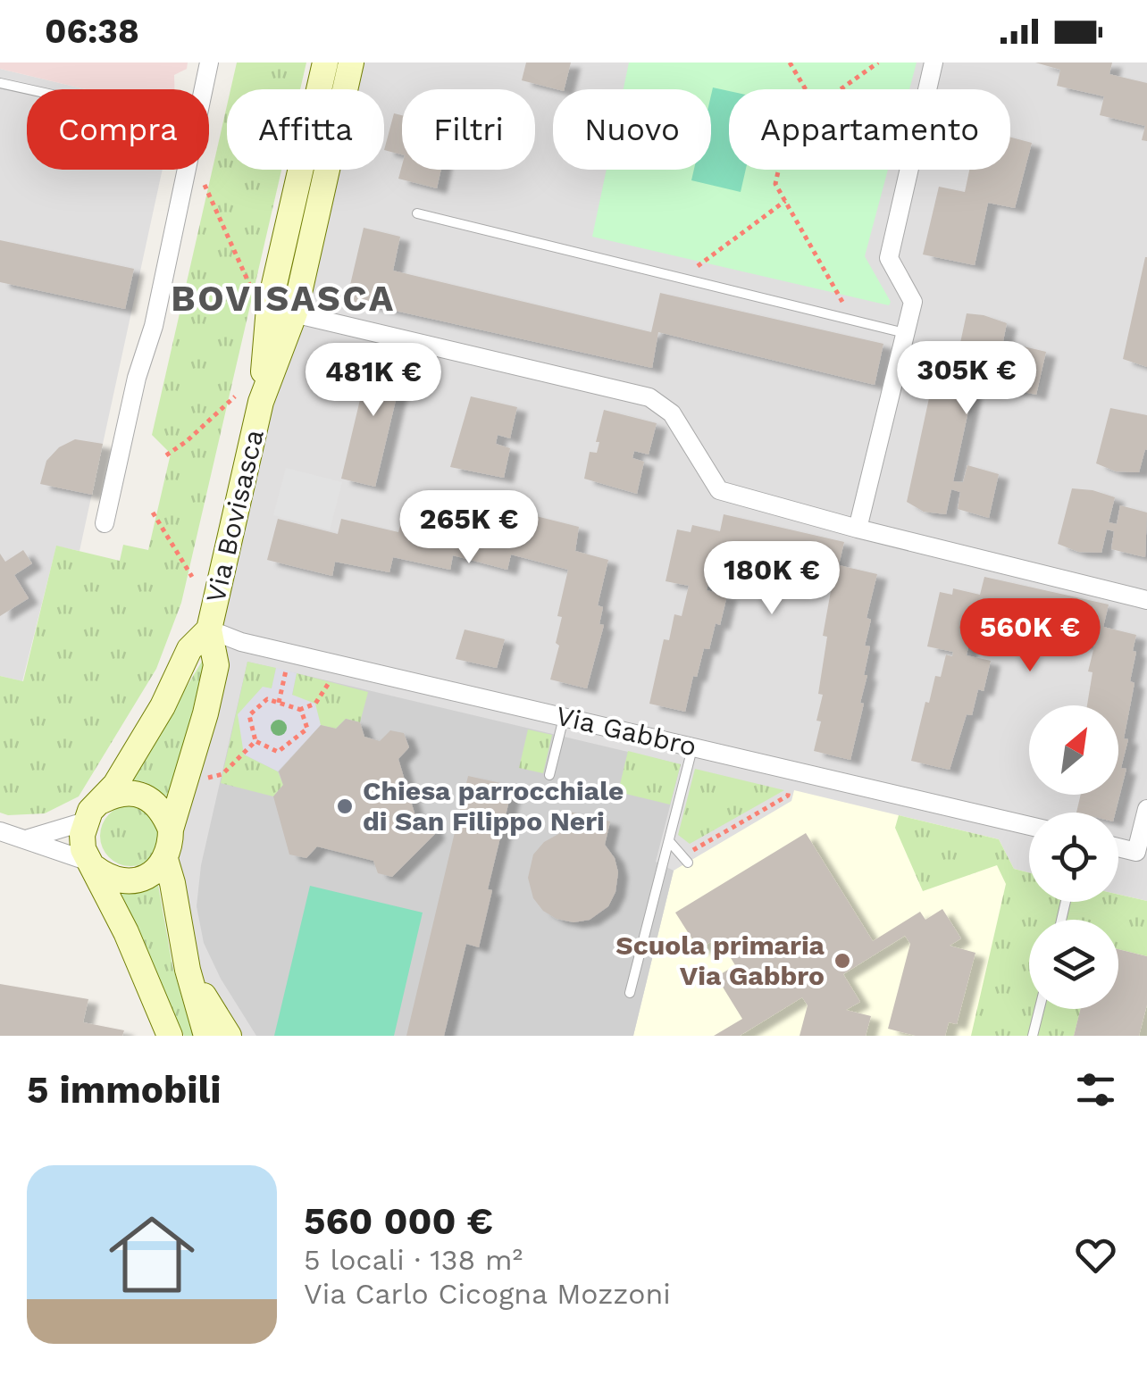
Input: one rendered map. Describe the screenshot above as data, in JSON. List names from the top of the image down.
{
  "streets": {
    "street": ["Via Bovisasca", "Via Gabbro"]
  },
  "crossings": [
    ["Via Bovisasca", "Via Gabbro"]
  ],
  "districts": ["BOVISASCA"],
  "places": ["Chiesa parrocchiale di San Filippo Neri", "Scuola primaria Via Gabbro"],
  "north": "top right",
  "page": {
    "status": "06:38",
    "chip": [
      "Compra",
      "Affitta",
      "Filtri",
      "Nuovo",
      "Appartamento"
    ],
    "price": [
      "305K €",
      "481K €",
      "265K €",
      "180K €",
      "560K €"
    ],
    "heading": "5 immobili",
    "list": [
      {
        "name": "560 000 €",
        "note": "5 locali · 138 m² · Via Carlo Cicogna Mozzoni"
      }
    ]
  }
}
